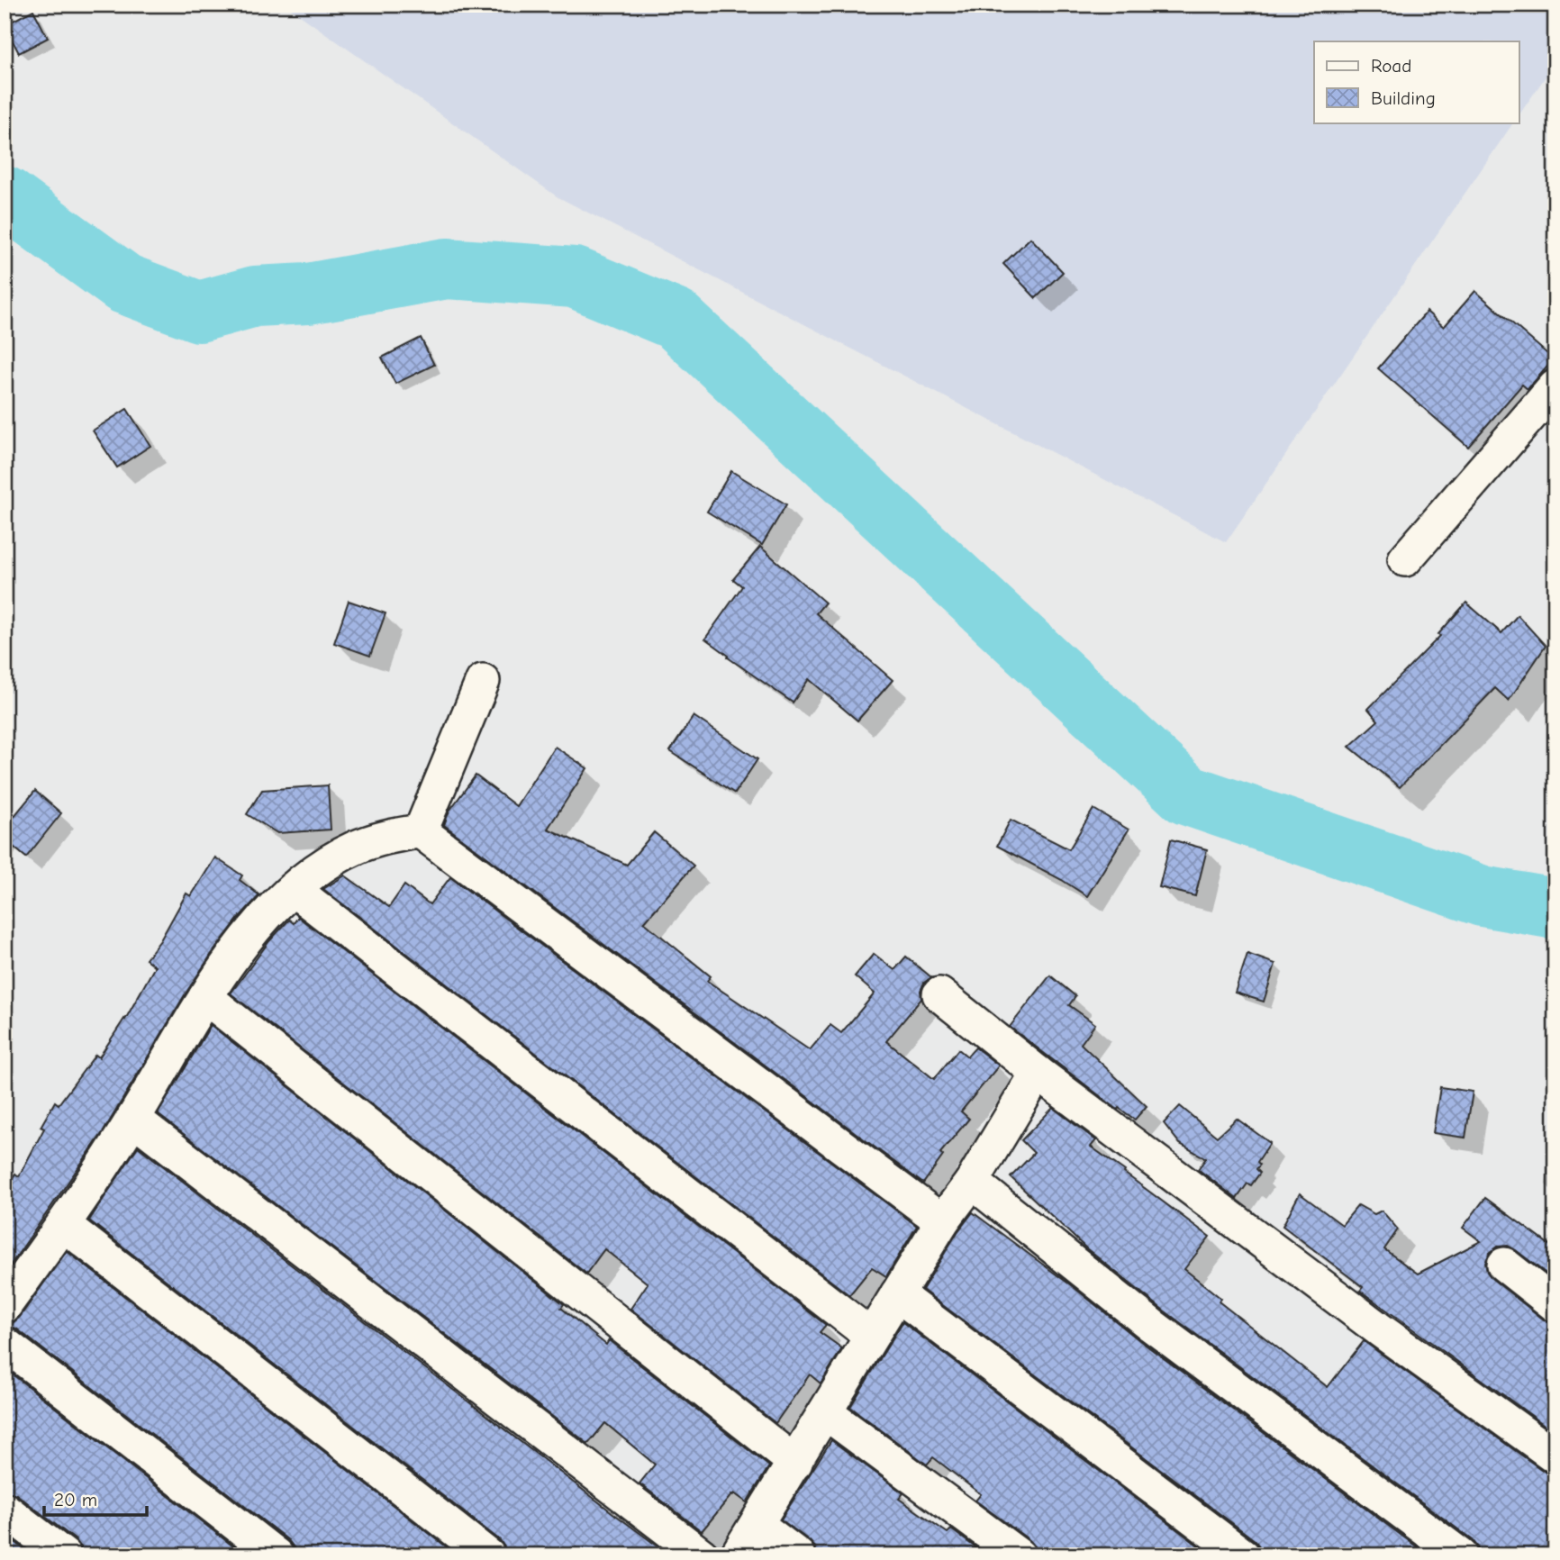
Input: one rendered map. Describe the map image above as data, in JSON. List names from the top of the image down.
{
  "legend": ["Road", "Building"],
  "scale_bar": "20 m"
}
